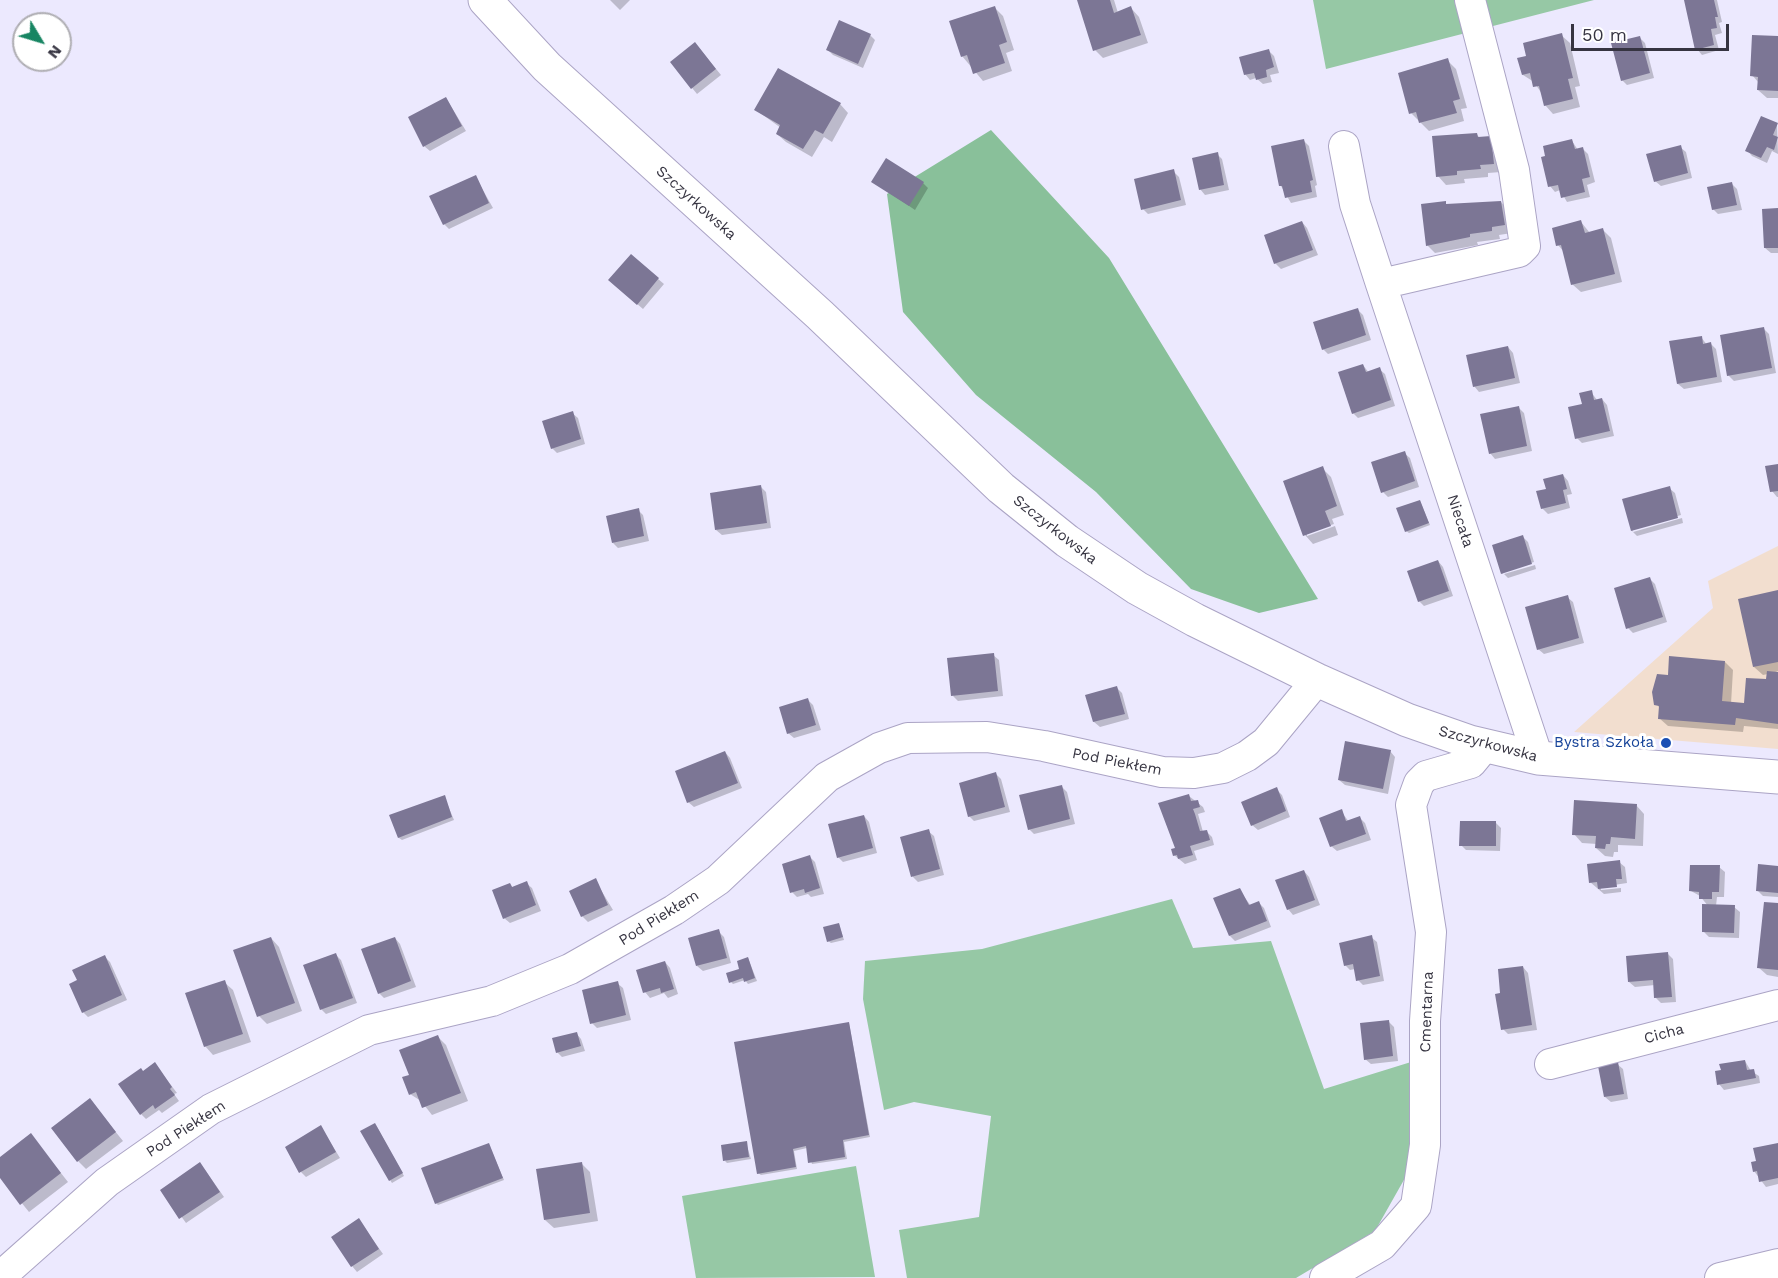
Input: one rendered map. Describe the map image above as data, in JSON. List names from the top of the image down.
{
  "streets": {
    "main road": ["Szczyrkowska"],
    "street": [
      "Niecała",
      "Pod Piekłem",
      "Cmentarna",
      "Cicha"
    ]
  },
  "crossings": [
    ["Szczyrkowska", "Niecała"],
    ["Szczyrkowska", "Pod Piekłem"],
    ["Szczyrkowska", "Cmentarna"]
  ],
  "places": ["Bystra Szkoła"],
  "scale_bar": "50 m",
  "north": "bottom right"
}
